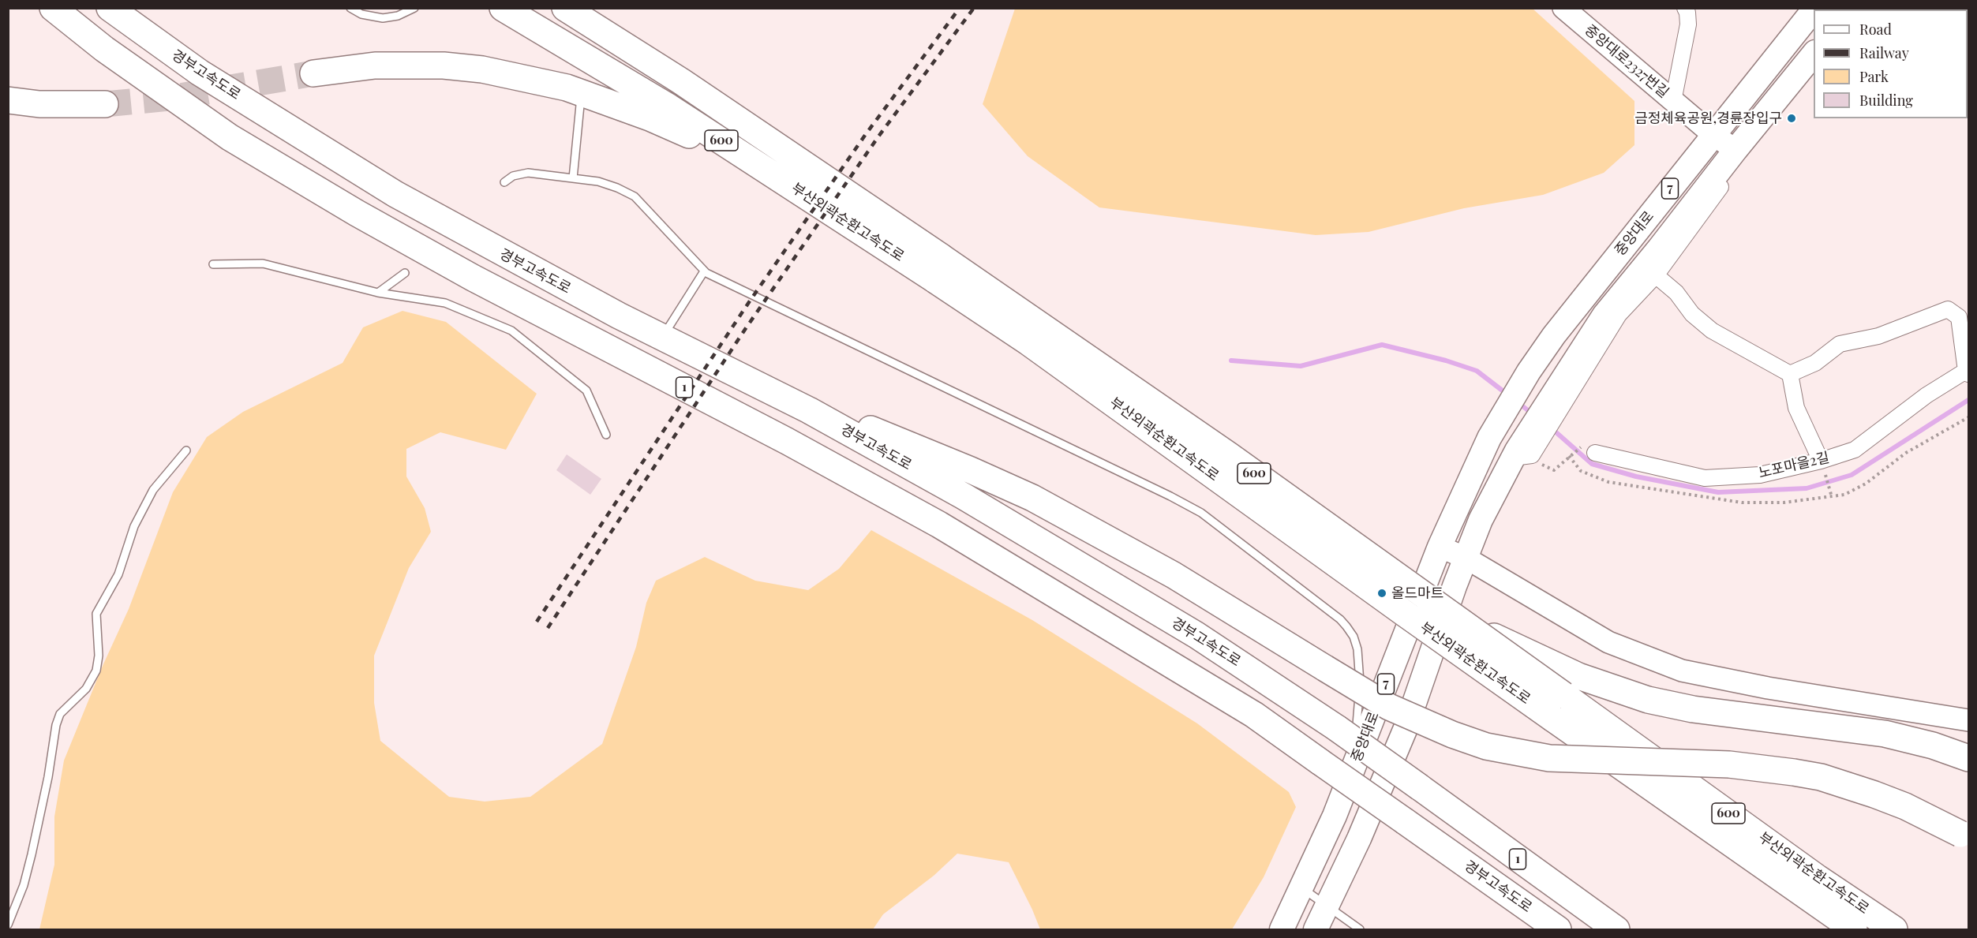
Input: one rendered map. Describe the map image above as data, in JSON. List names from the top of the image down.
{
  "streets": {
    "highway": [
      "경부고속도로",
      "600",
      "부산외곽순환고속도로",
      "1"
    ],
    "main road": ["7", "중앙대로"],
    "street": ["중앙대로2327번길", "노포마을2길"]
  },
  "crossings": [
    ["중앙대로2327번길", "중앙대로"],
    ["7", "중앙대로"]
  ],
  "places": ["금정체육공원,경륜장입구", "올드마트"],
  "legend": [
    "Road",
    "Railway",
    "Park",
    "Building"
  ]
}
